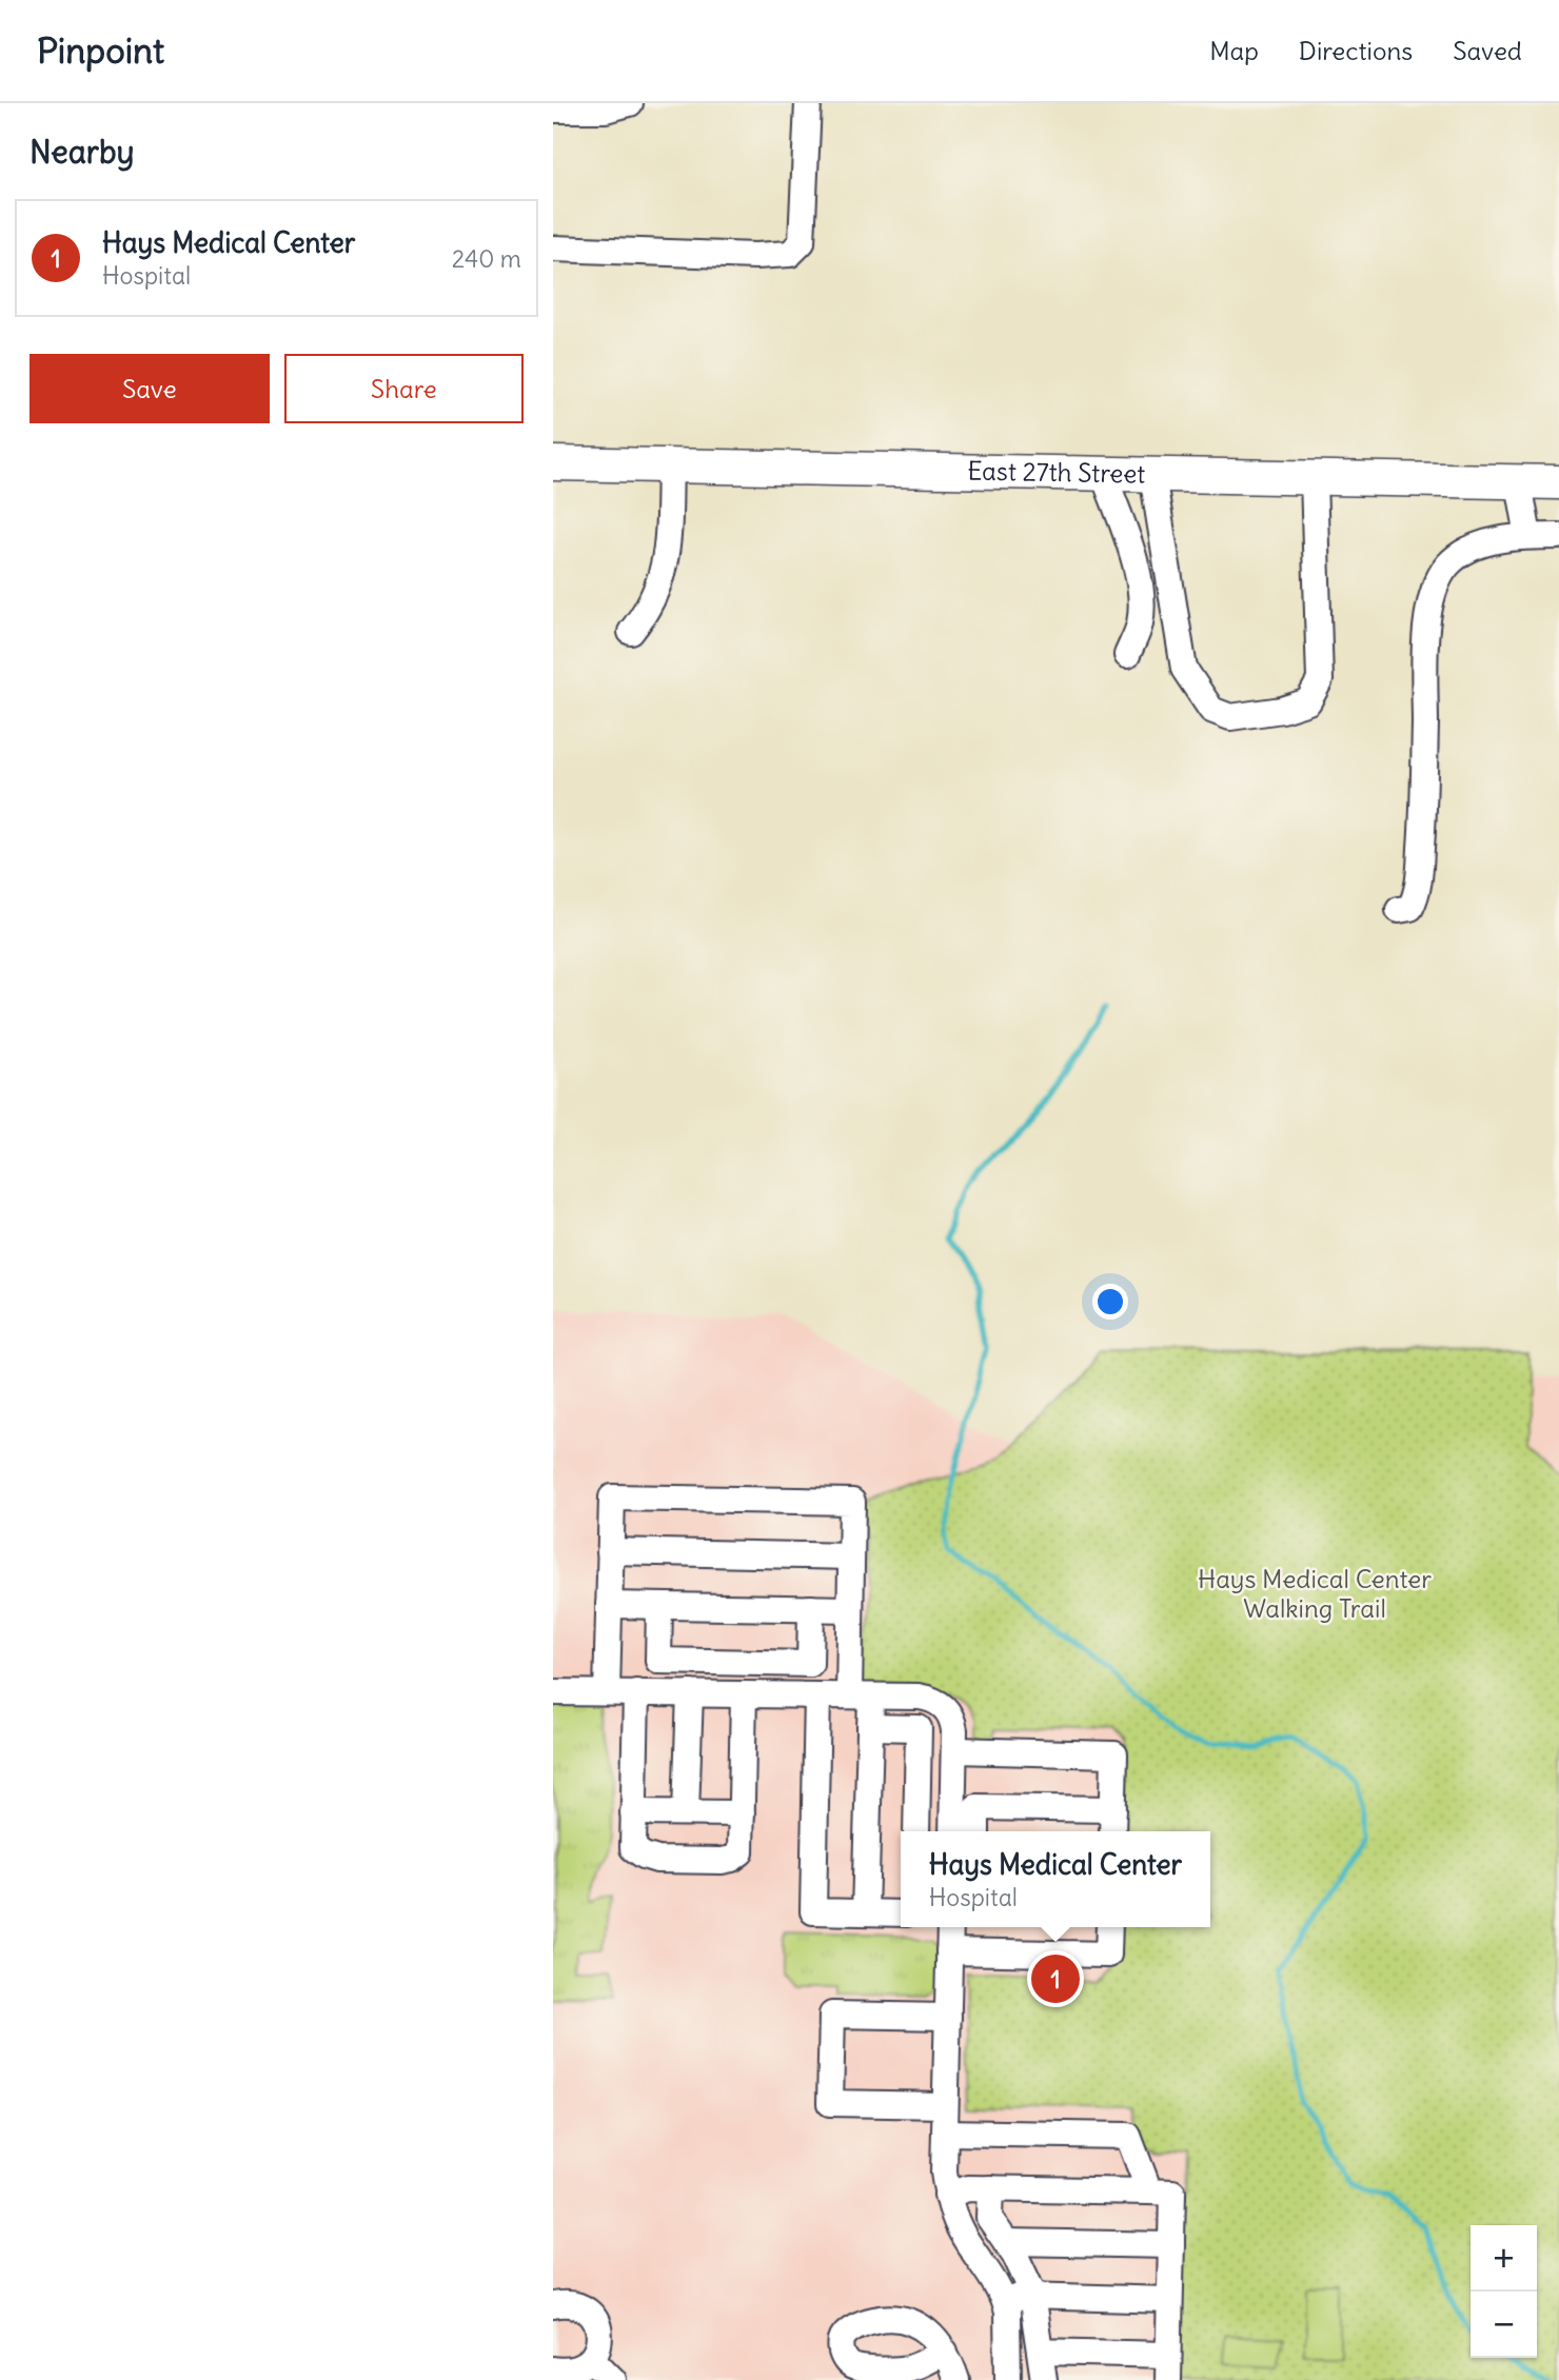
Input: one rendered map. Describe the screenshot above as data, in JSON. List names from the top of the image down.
{
  "streets": {
    "main road": ["East 27th Street"]
  },
  "parks": ["Hays Medical Center Walking Trail"],
  "page": {
    "header": "Pinpoint",
    "nav": ["Map", "Directions", "Saved"],
    "heading": "Nearby",
    "list": [
      {
        "mark": "1",
        "name": "Hays Medical Center",
        "note": "Hospital",
        "value": "240 m"
      }
    ],
    "buttons": ["Save", "Share"],
    "popup": ["Hays Medical Center", "Hospital"],
    "pins": "1",
    "map_buttons": ["+", "−"]
  }
}
